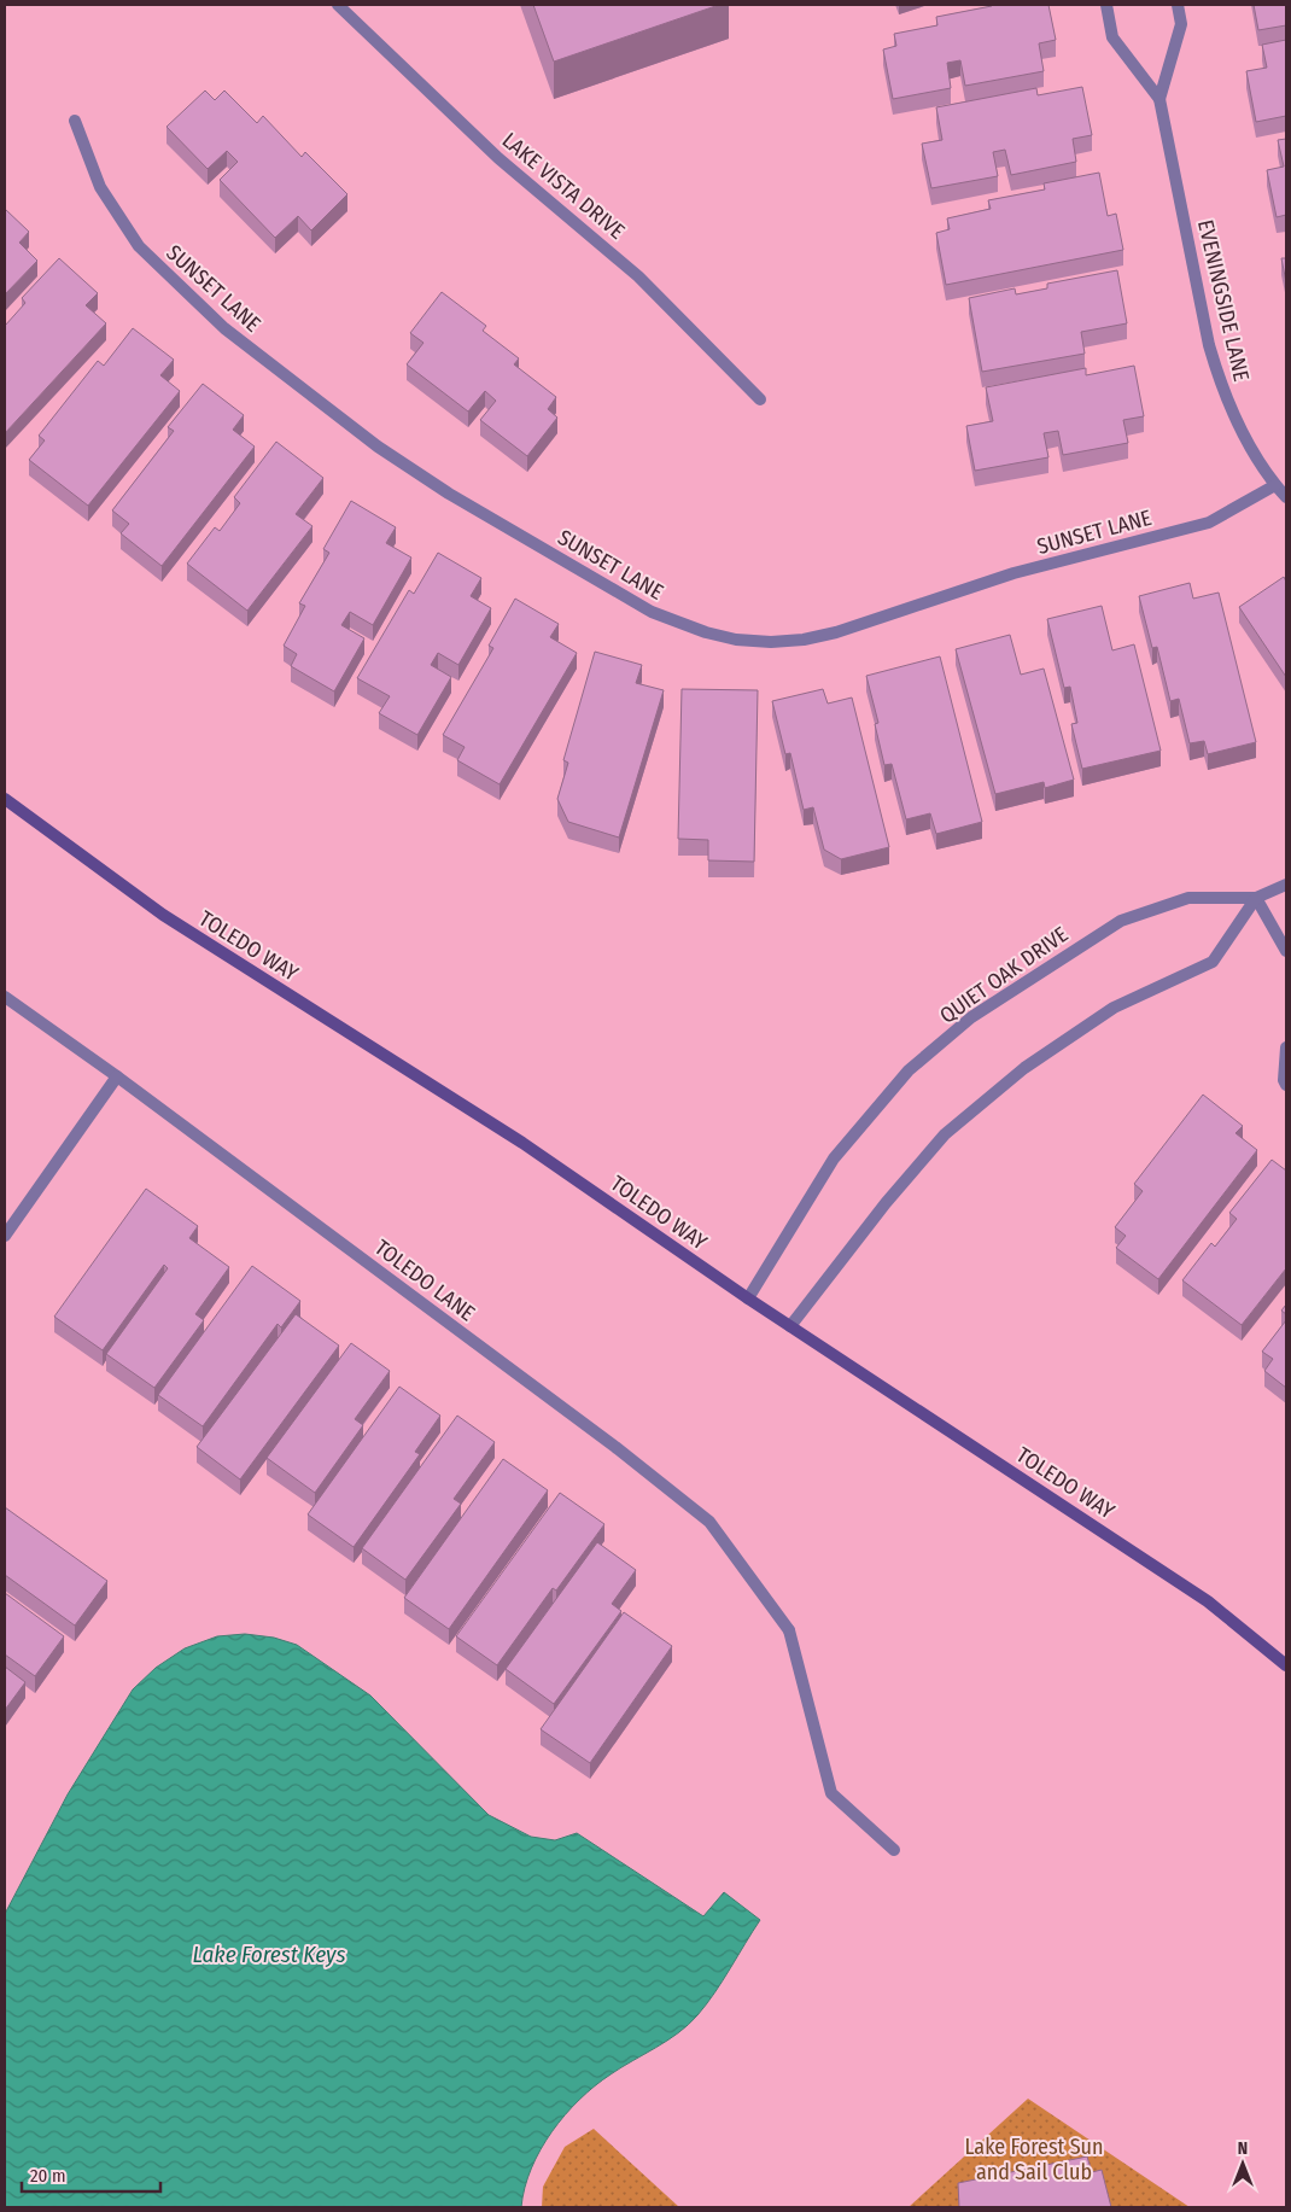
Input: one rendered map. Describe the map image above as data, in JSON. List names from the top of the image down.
{
  "streets": {
    "main road": ["TOLEDO WAY"],
    "street": [
      "LAKE VISTA DRIVE",
      "SUNSET LANE",
      "EVENINGSIDE LANE",
      "QUIET OAK DRIVE",
      "TOLEDO LANE"
    ]
  },
  "crossings": [
    ["SUNSET LANE", "EVENINGSIDE LANE"],
    ["TOLEDO WAY", "QUIET OAK DRIVE"]
  ],
  "water": ["Lake Forest Keys"],
  "parks": ["Lake Forest Sun and Sail Club"],
  "scale_bar": "20 m",
  "north": "top"
}
